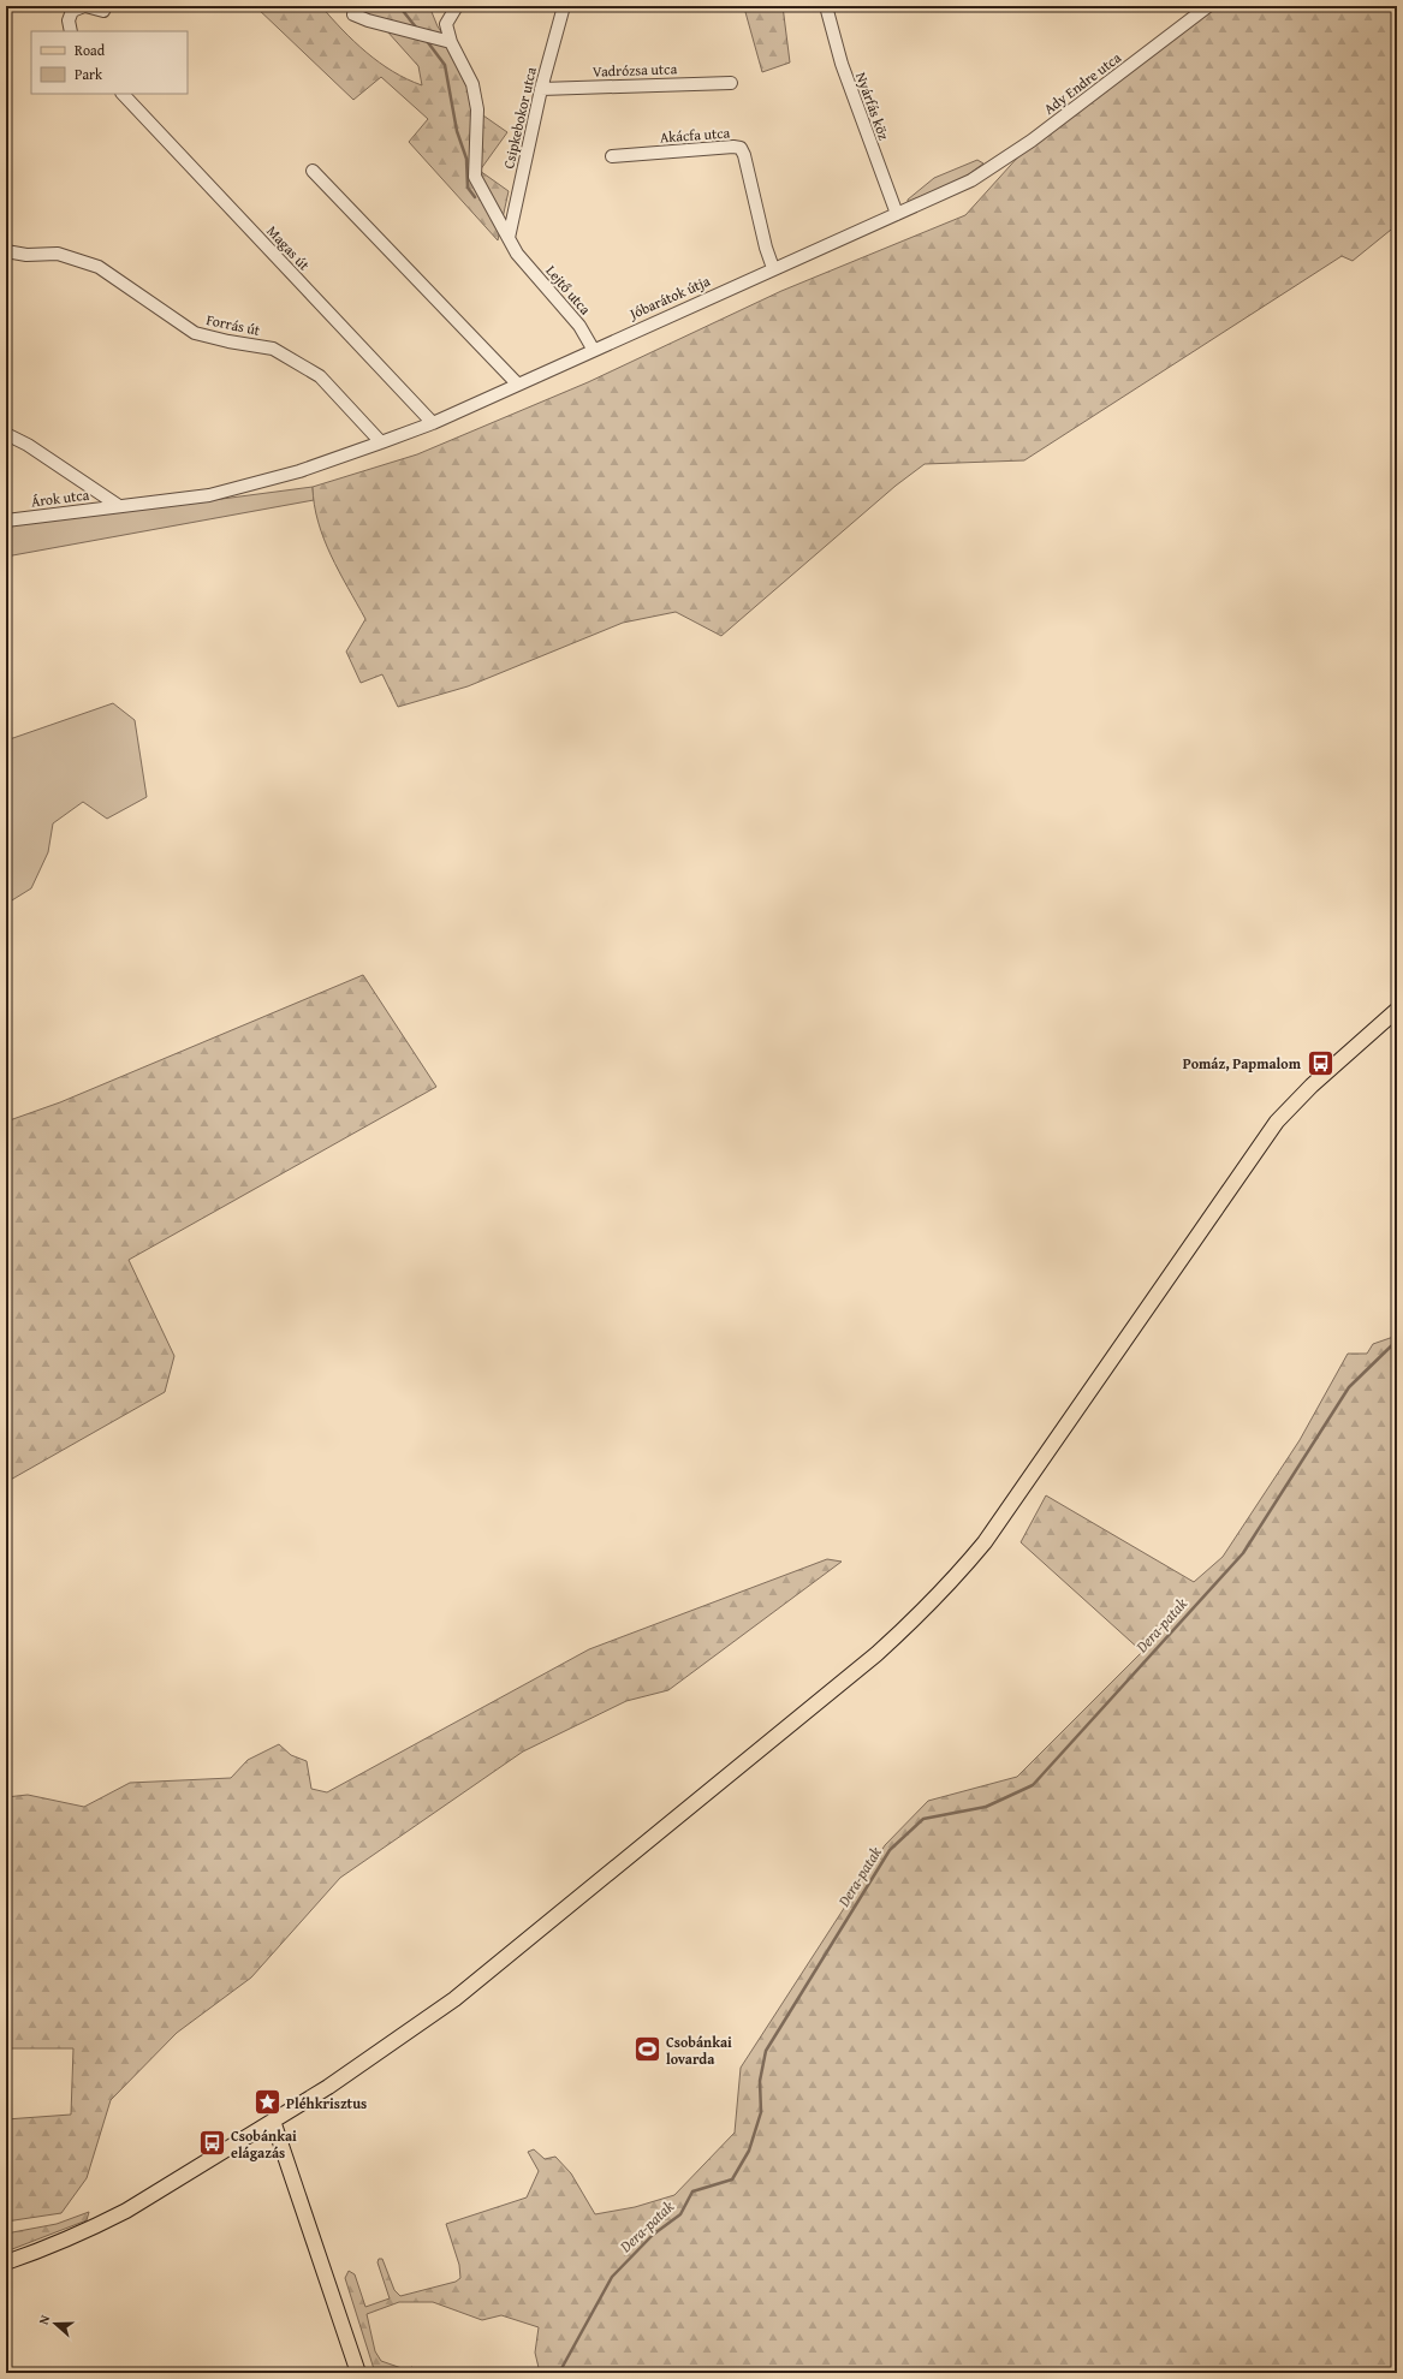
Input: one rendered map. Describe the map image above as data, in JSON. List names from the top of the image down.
{
  "streets": {
    "street": [
      "Vadrózsa utca",
      "Ady Endre utca",
      "Nyárfás köz",
      "Csipkebokor utca",
      "Akácfa utca",
      "Magas út",
      "Lejtő utca",
      "Jóbarátok útja",
      "Forrás út",
      "Árok utca"
    ]
  },
  "crossings": [
    ["Vadrózsa utca", "Csipkebokor utca"],
    ["Ady Endre utca", "Jóbarátok útja"],
    ["Nyárfás köz", "Jóbarátok útja"],
    ["Csipkebokor utca", "Lejtő utca"],
    ["Akácfa utca", "Jóbarátok útja"],
    ["Magas út", "Jóbarátok útja"],
    ["Lejtő utca", "Jóbarátok útja"],
    ["Jóbarátok útja", "Forrás út"],
    ["Jóbarátok útja", "Árok utca"],
    ["Forrás út", "Árok utca"]
  ],
  "water": ["Dera-patak"],
  "places": {
    "bus stop": ["Pomáz, Papmalom", "Csobánkai elágazás"],
    "sports": ["Csobánkai lovarda"],
    "place": ["Pléhkrisztus"]
  },
  "legend": ["Road", "Park"],
  "north": "left"
}
